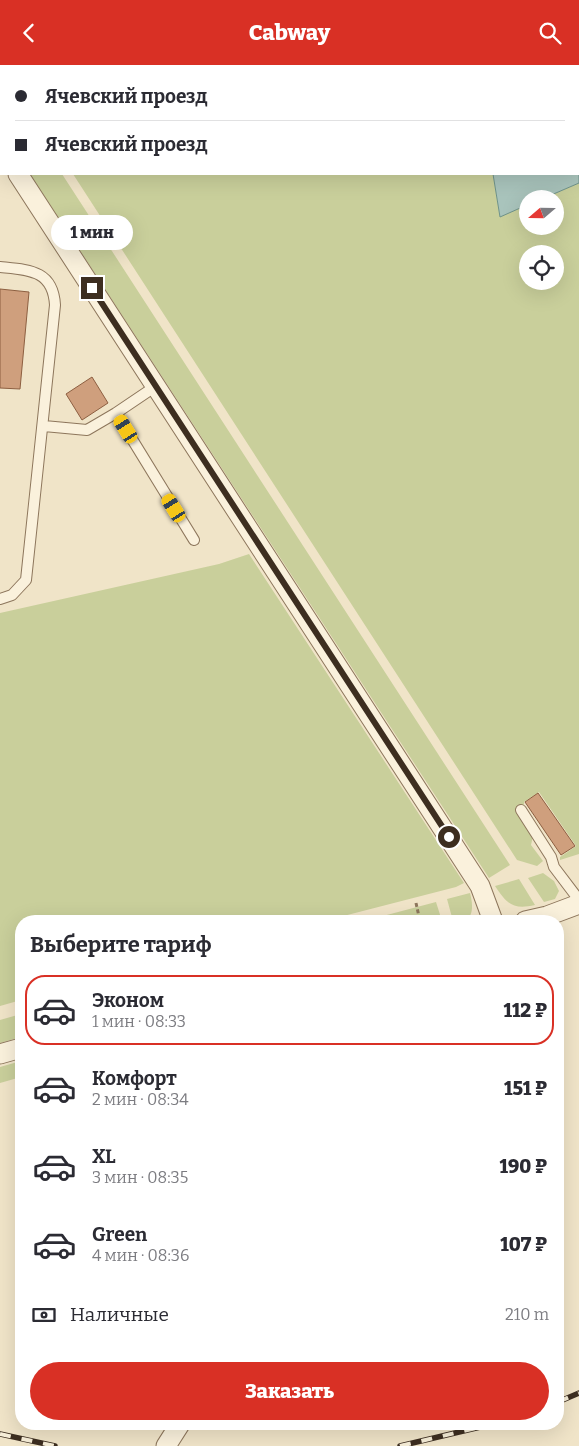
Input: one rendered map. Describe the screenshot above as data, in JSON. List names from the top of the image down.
{
  "north": "left",
  "page": {
    "header": "Cabway",
    "banner": ["Ячевский проезд", "Ячевский проезд"],
    "bubble": "1 мин",
    "heading": "Выберите тариф",
    "list": [
      {
        "name": "Эконом",
        "note": "1 мин · 08:33",
        "value": "112 ₽"
      },
      {
        "name": "Комфорт",
        "note": "2 мин · 08:34",
        "value": "151 ₽"
      },
      {
        "name": "XL",
        "note": "3 мин · 08:35",
        "value": "190 ₽"
      },
      {
        "name": "Green",
        "note": "4 мин · 08:36",
        "value": "107 ₽"
      }
    ],
    "pay": ["Наличные", "210 m"],
    "buttons": "Заказать"
  }
}
